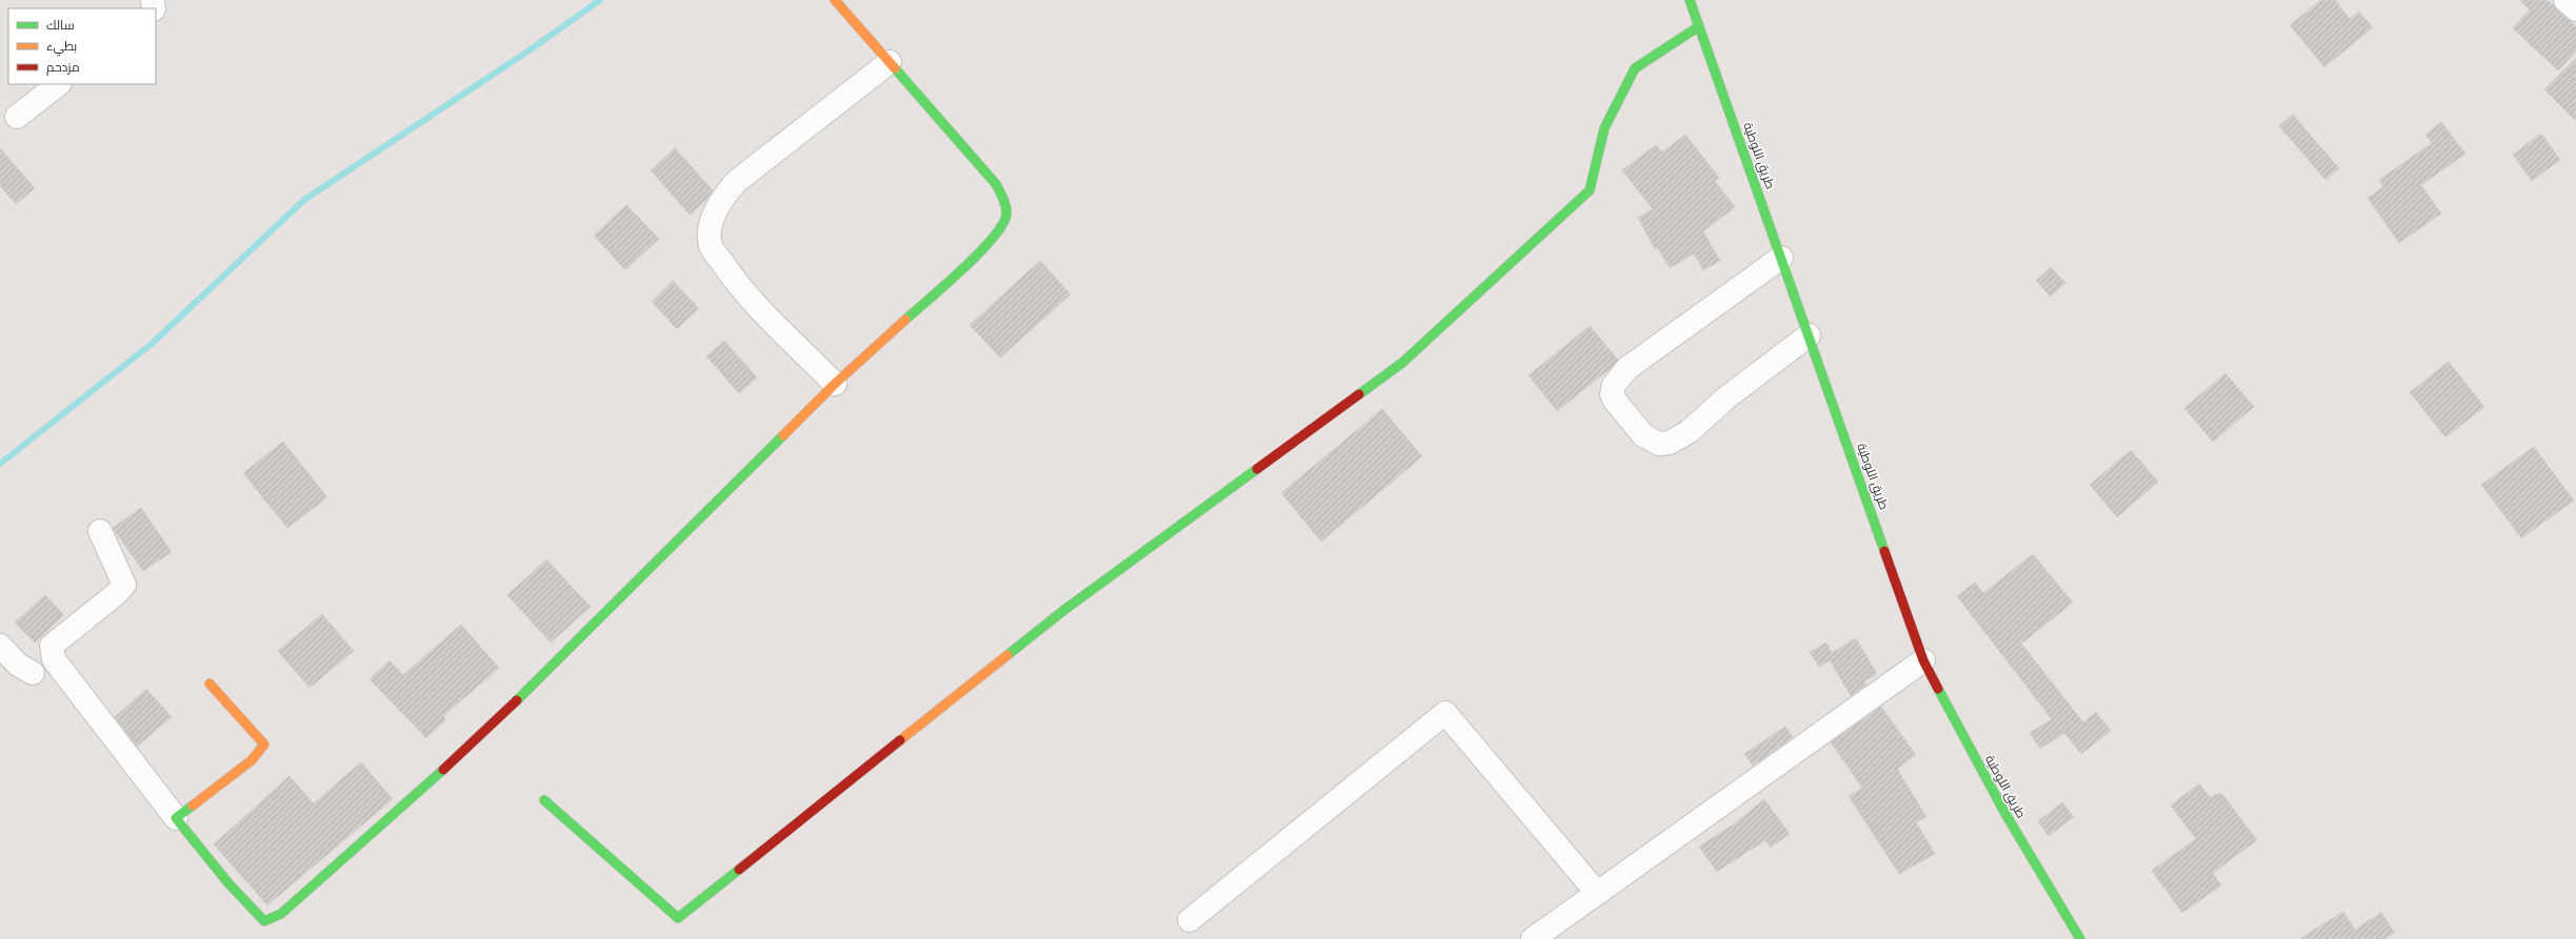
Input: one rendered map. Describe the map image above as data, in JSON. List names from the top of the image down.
{
  "streets": {
    "street": ["طريق اللوطية"]
  },
  "legend": ["سالك", "بطيء", "مزدحم"]
}
